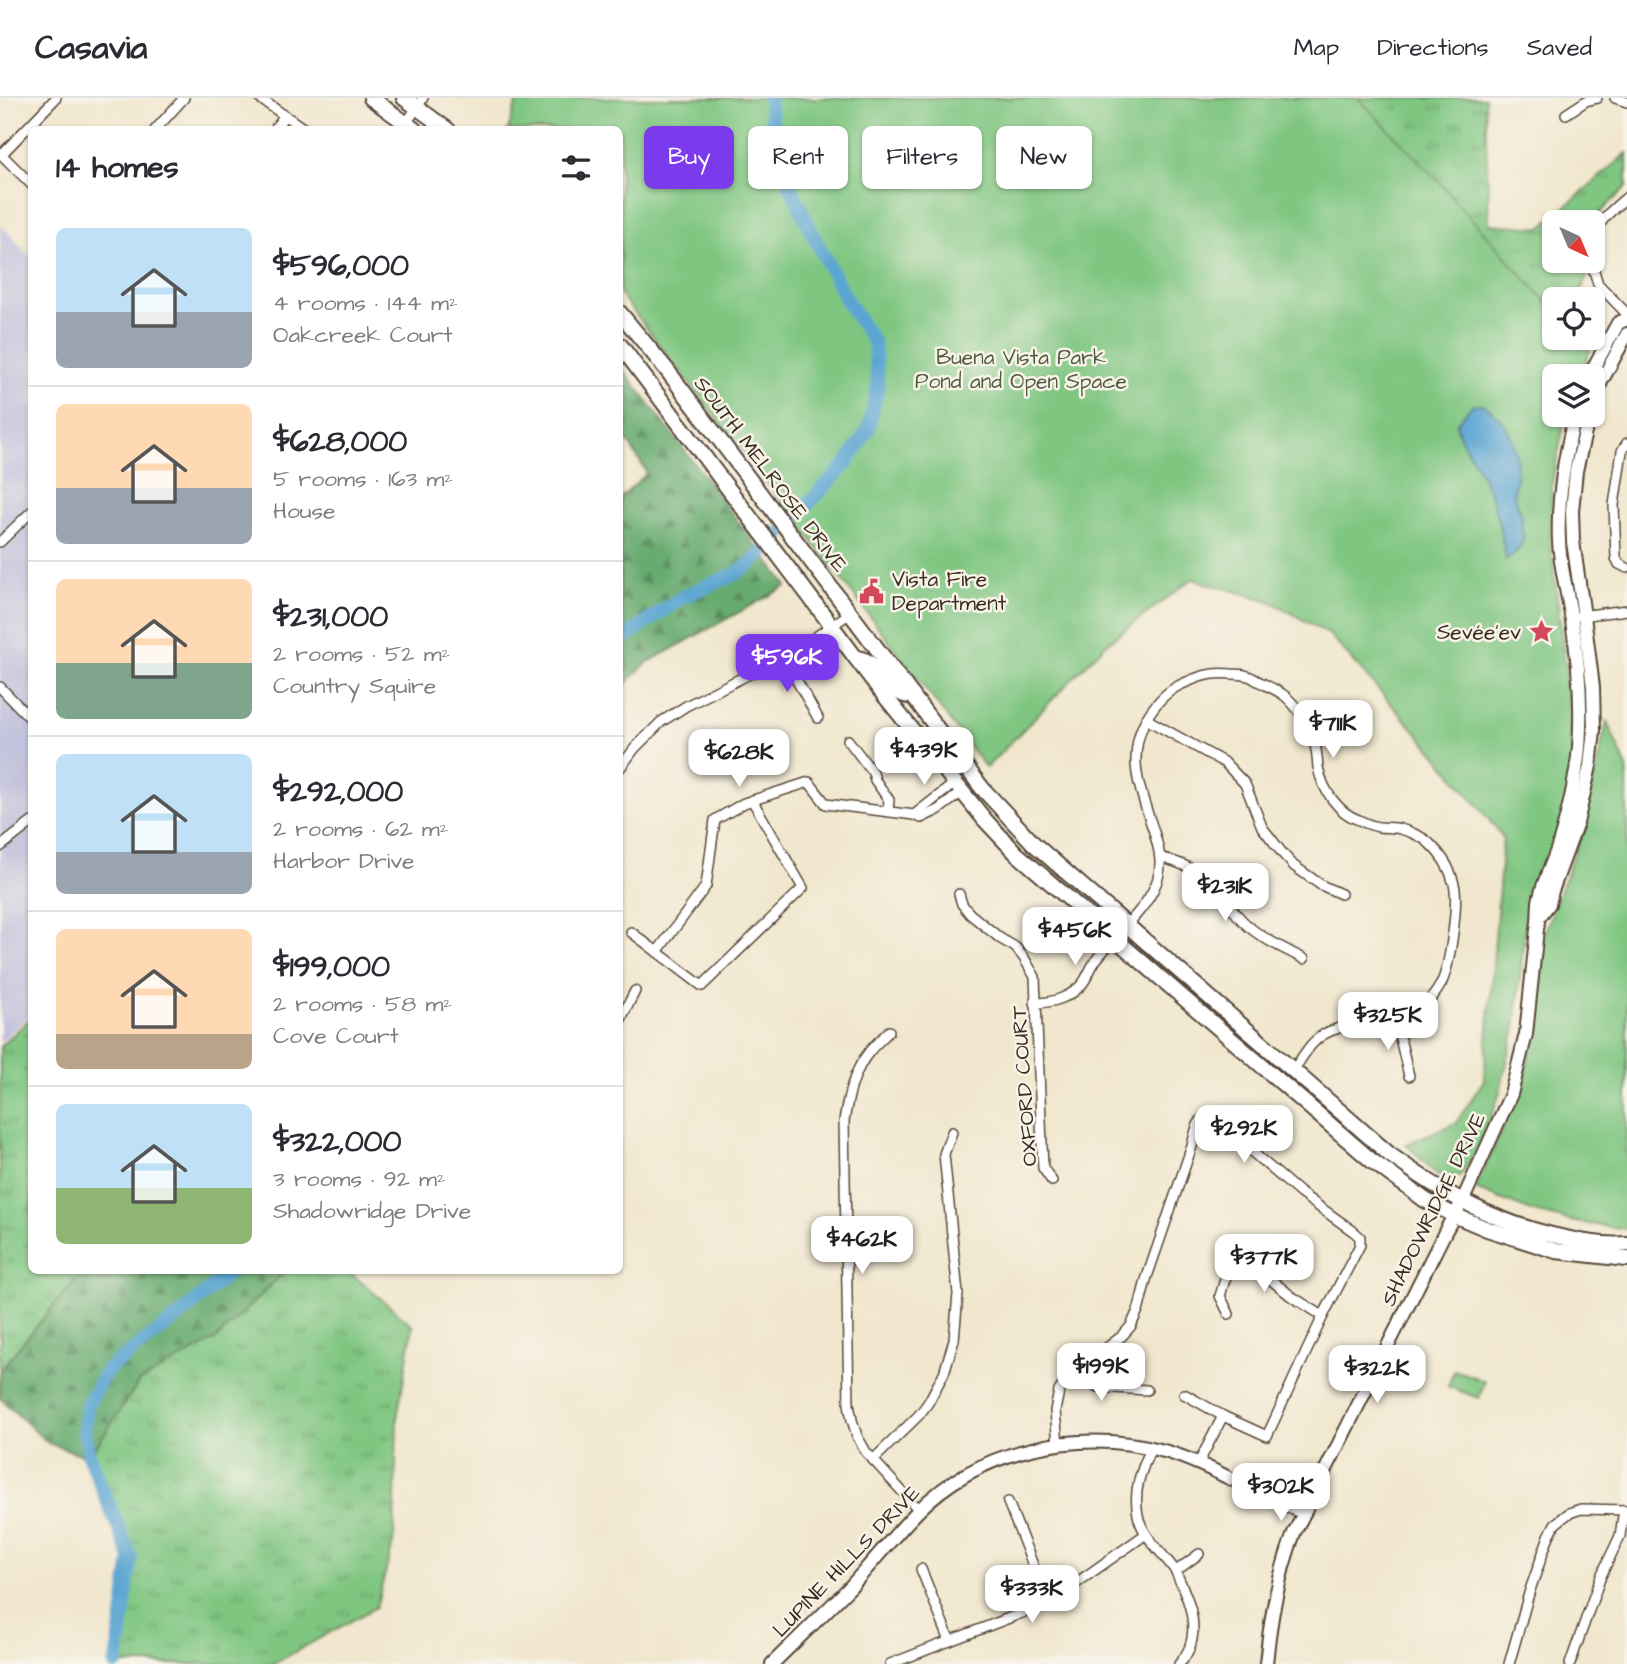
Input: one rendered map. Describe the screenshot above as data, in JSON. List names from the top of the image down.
{
  "streets": {
    "main road": ["SOUTH MELROSE DRIVE"],
    "street": ["OXFORD COURT", "SHADOWRIDGE DRIVE", "LUPINE HILLS DRIVE"]
  },
  "crossings": [
    ["SOUTH MELROSE DRIVE", "SHADOWRIDGE DRIVE"],
    ["SHADOWRIDGE DRIVE", "LUPINE HILLS DRIVE"]
  ],
  "parks": ["Buena Vista Park Pond and Open Space"],
  "places": {
    "public building": ["Vista Fire Department"],
    "place": ["Sevée'ev"]
  },
  "north": "bottom right",
  "page": {
    "header": "Casavia",
    "nav": ["Map", "Directions", "Saved"],
    "chip": [
      "Buy",
      "Rent",
      "Filters",
      "New"
    ],
    "heading": "14 homes",
    "list": [
      {
        "name": "$596,000",
        "note": "4 rooms · 144 m² · Oakcreek Court"
      },
      {
        "name": "$628,000",
        "note": "5 rooms · 163 m² · House"
      },
      {
        "name": "$231,000",
        "note": "2 rooms · 52 m² · Country Squire"
      },
      {
        "name": "$292,000",
        "note": "2 rooms · 62 m² · Harbor Drive"
      },
      {
        "name": "$199,000",
        "note": "2 rooms · 58 m² · Cove Court"
      },
      {
        "name": "$322,000",
        "note": "3 rooms · 92 m² · Shadowridge Drive"
      }
    ],
    "price": [
      "$596K",
      "$711K",
      "$439K",
      "$628K",
      "$231K",
      "$456K",
      "$325K",
      "$292K",
      "$462K",
      "$377K",
      "$199K",
      "$322K",
      "$302K",
      "$333K"
    ]
  }
}
